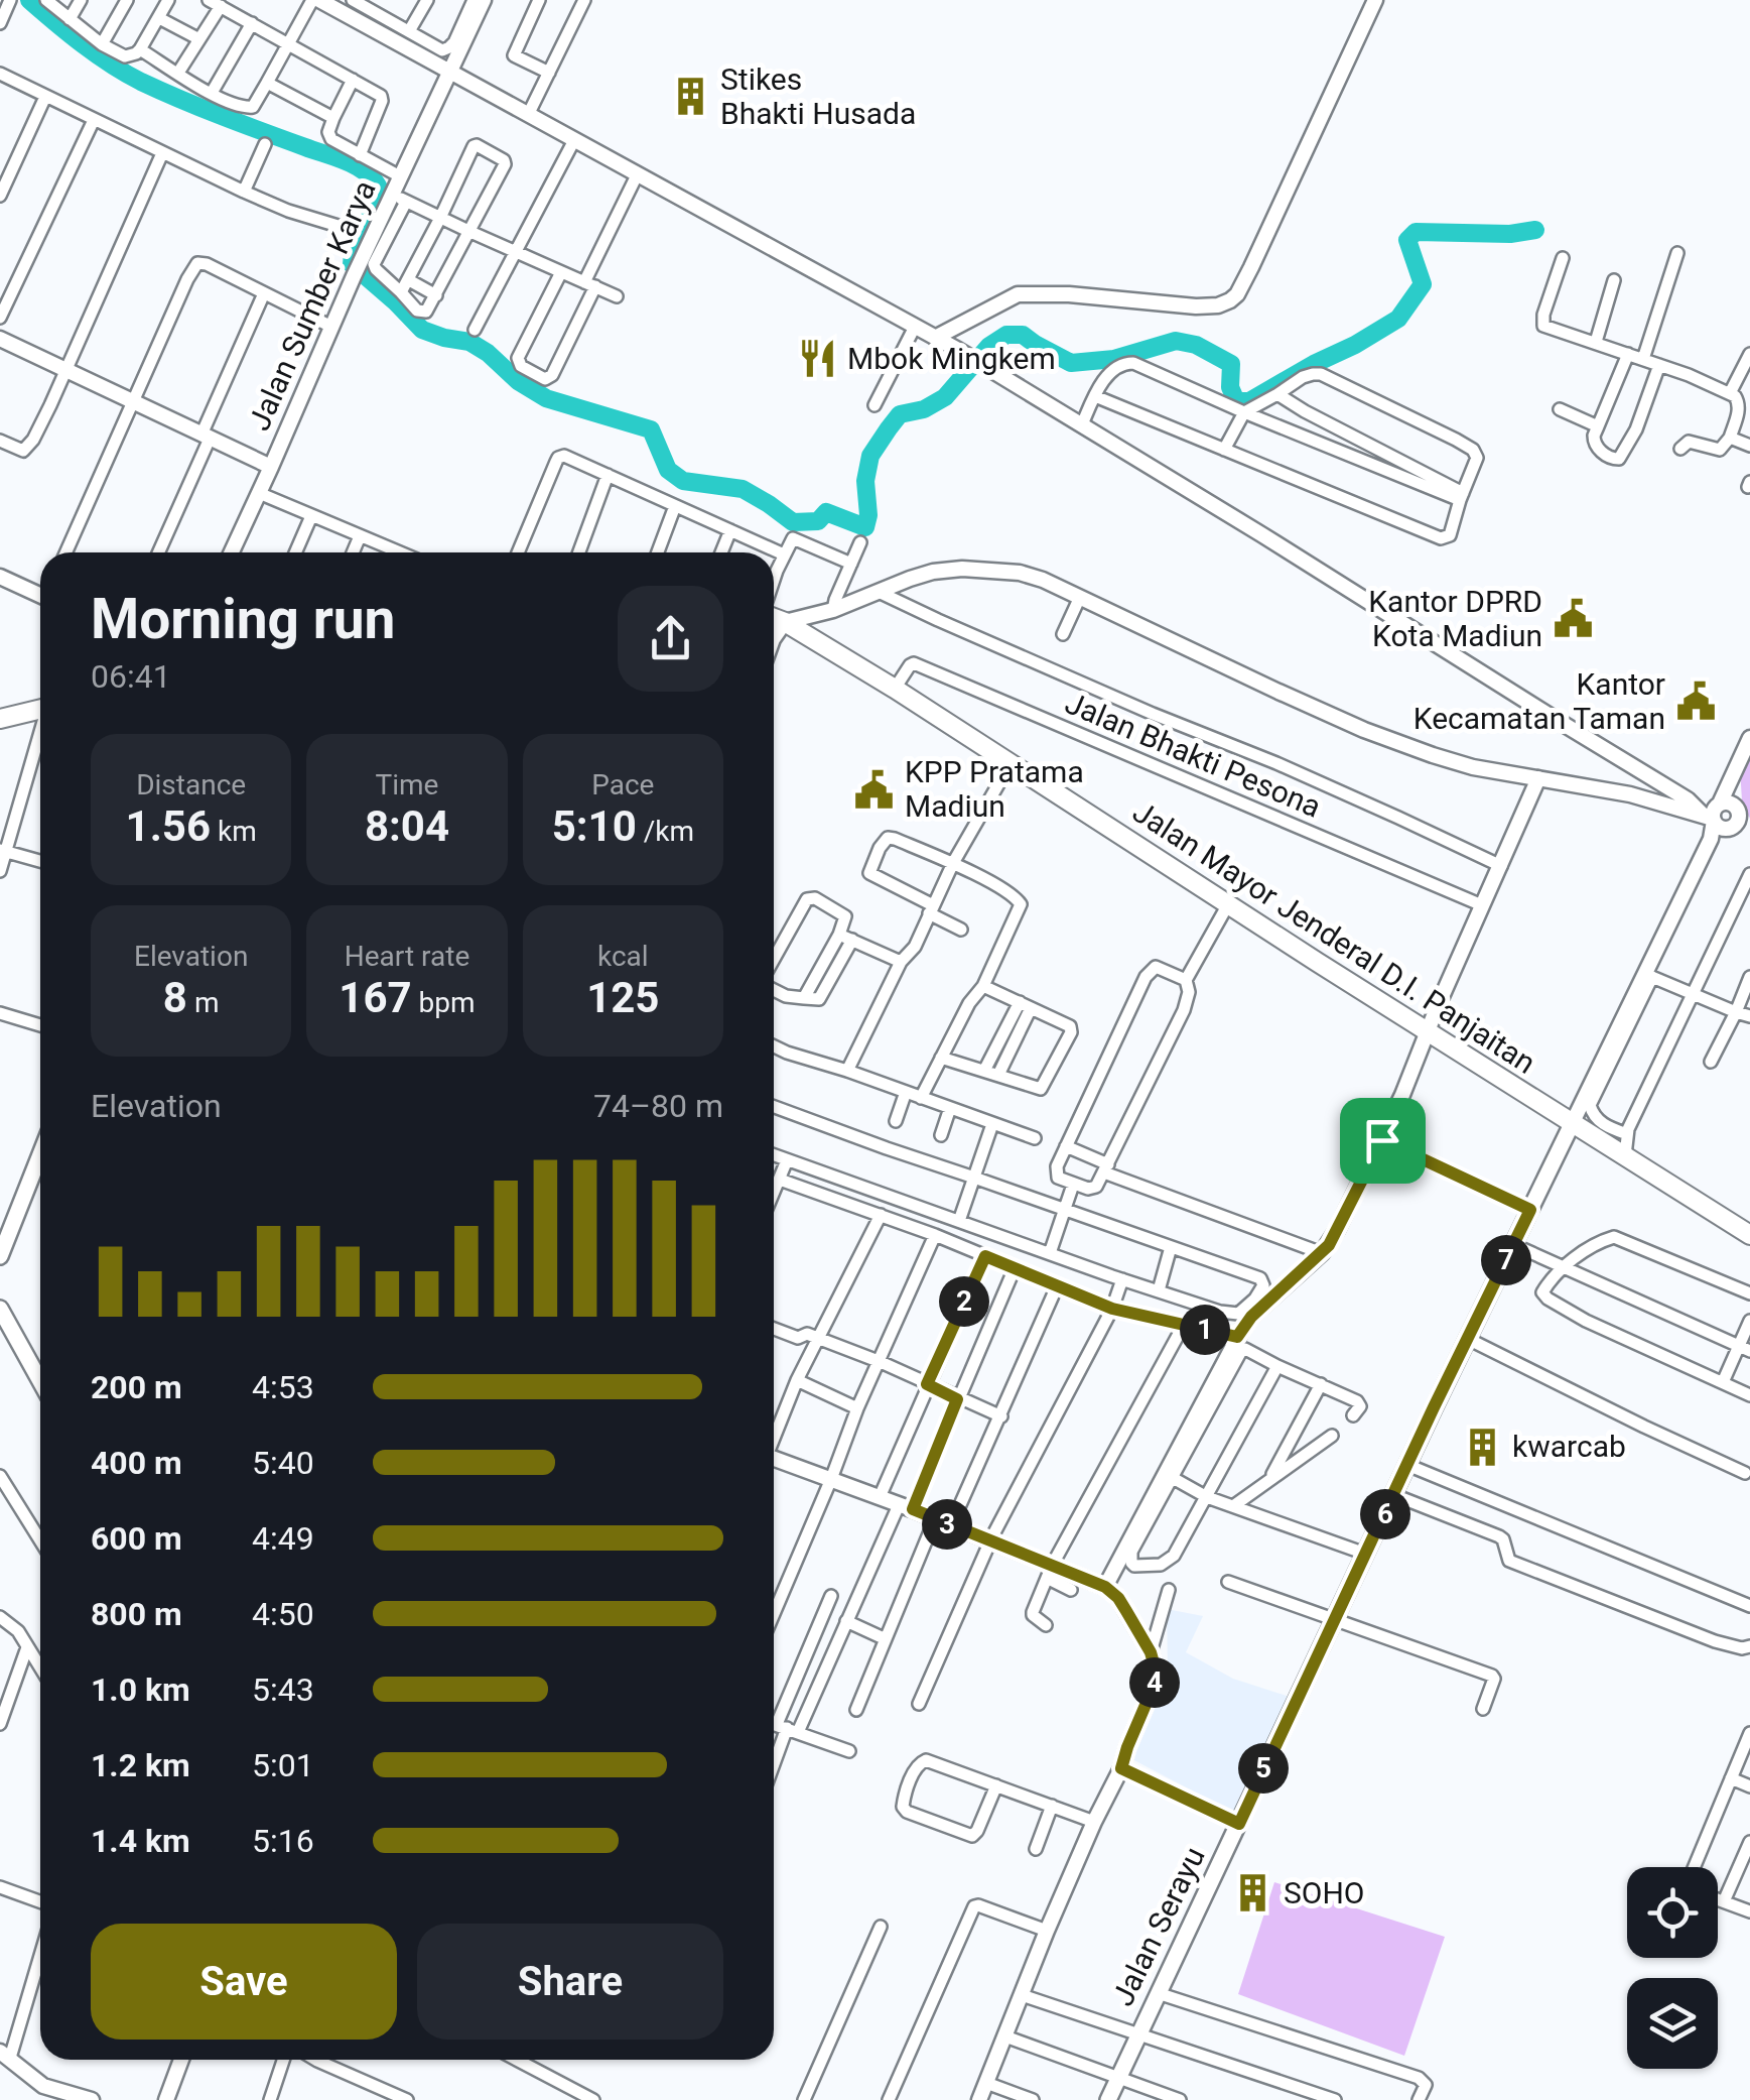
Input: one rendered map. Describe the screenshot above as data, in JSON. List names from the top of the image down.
{
  "streets": {
    "highway": ["Jalan Mayor Jenderal D.I. Panjaitan"],
    "main road": ["Jalan Serayu"],
    "street": ["Jalan Sumber Karya", "Jalan Bhakti Pesona"]
  },
  "crossings": [
    ["Jalan Bhakti Pesona", "Jalan Mayor Jenderal D.I. Panjaitan"],
    ["Jalan Mayor Jenderal D.I. Panjaitan", "Jalan Serayu"]
  ],
  "places": {
    "building": ["Stikes Bhakti Husada", "kwarcab", "SOHO"],
    "restaurant": ["Mbok Mingkem"],
    "public building": ["Kantor DPRD Kota Madiun", "Kantor Kecamatan Taman", "KPP Pratama Madiun"]
  },
  "page": {
    "heading": ["Morning run", "06:41"],
    "stats": [
      ["Distance", "1.56 km"],
      ["Time", "8:04"],
      ["Pace", "5:10 /km"],
      ["Elevation", "8 m"],
      ["Heart rate", "167 bpm"],
      ["kcal", "125"]
    ],
    "chart": ["Elevation", "74–80 m"],
    "pins": [
      "7",
      "2",
      "1",
      "6",
      "3",
      "4",
      "5"
    ],
    "list": [
      {
        "name": "200 m",
        "note": "4:53"
      },
      {
        "name": "400 m",
        "note": "5:40"
      },
      {
        "name": "600 m",
        "note": "4:49"
      },
      {
        "name": "800 m",
        "note": "4:50"
      },
      {
        "name": "1.0 km",
        "note": "5:43"
      },
      {
        "name": "1.2 km",
        "note": "5:01"
      },
      {
        "name": "1.4 km",
        "note": "5:16"
      }
    ],
    "buttons": ["Save", "Share"]
  }
}
